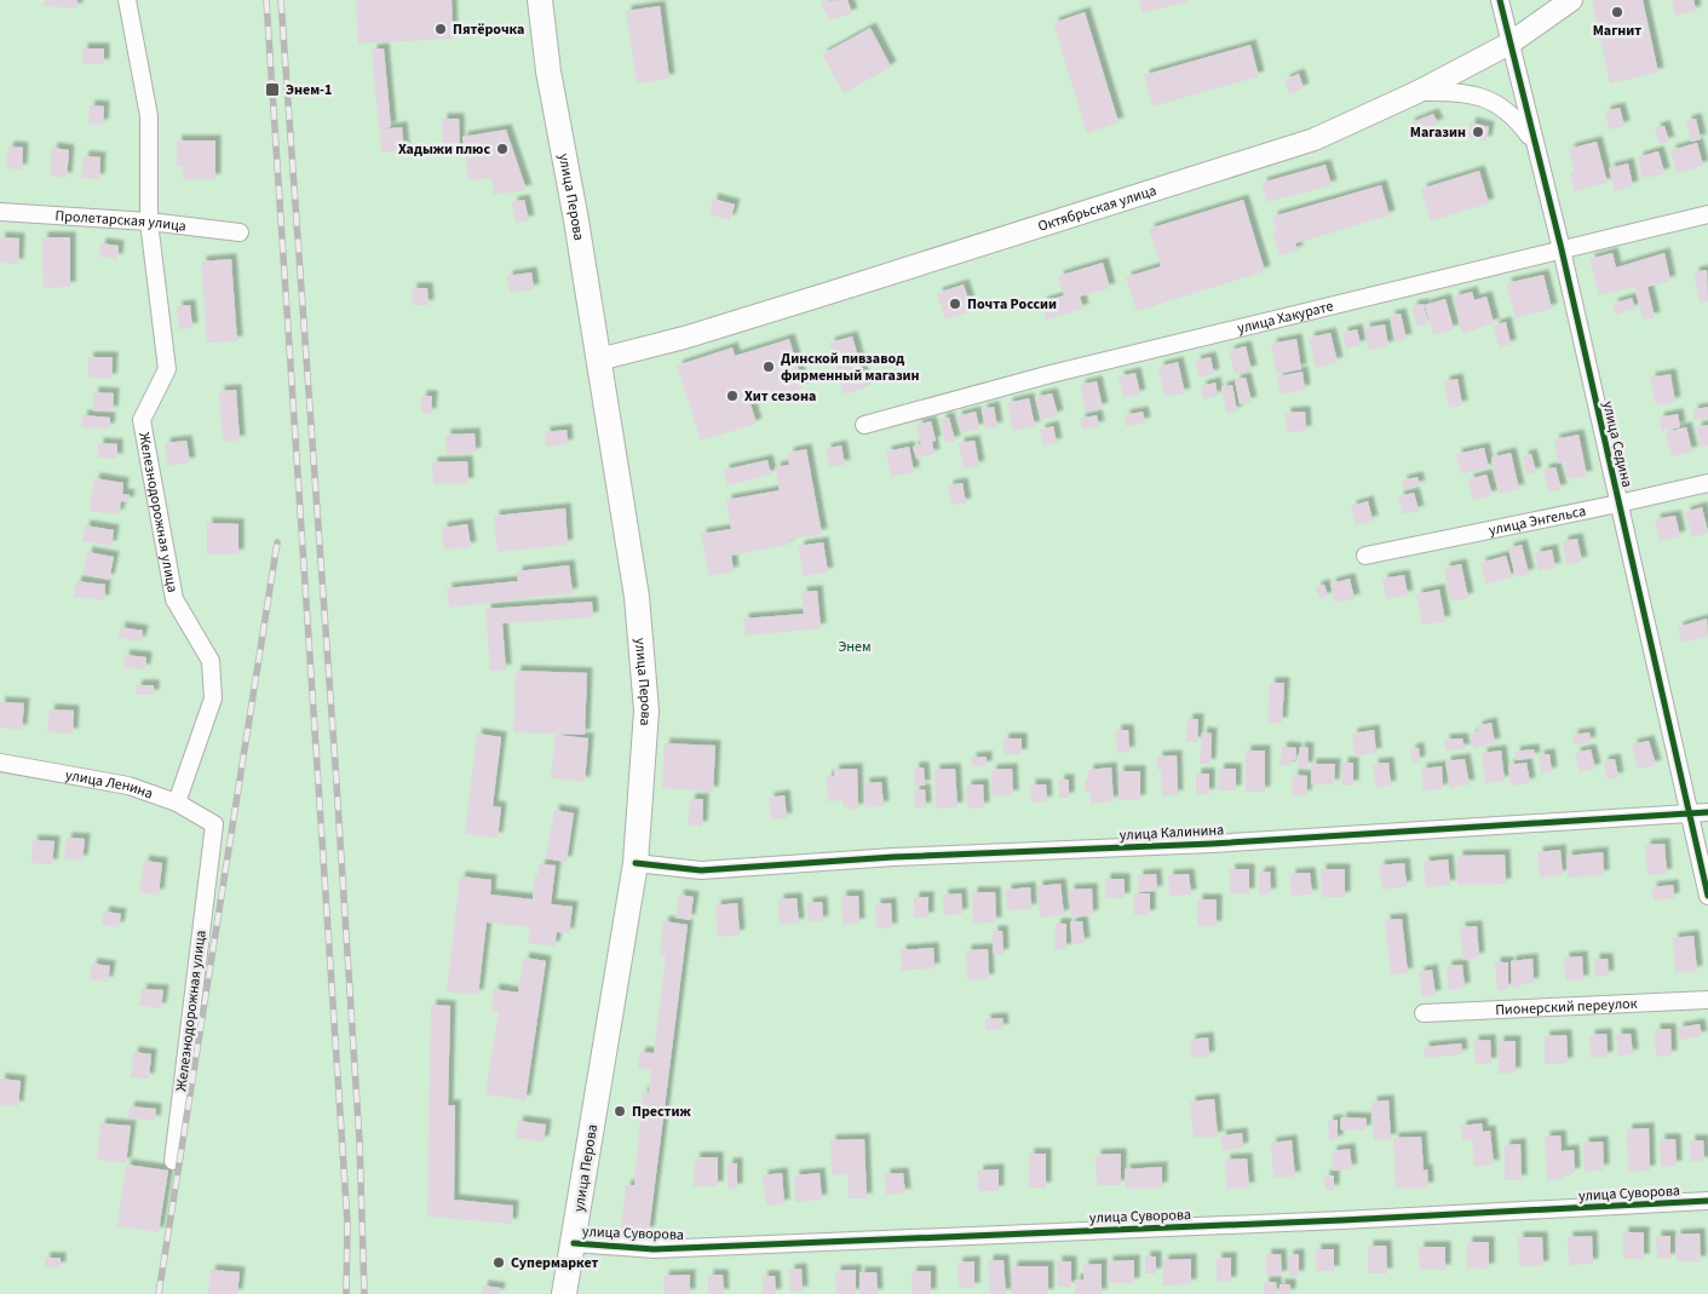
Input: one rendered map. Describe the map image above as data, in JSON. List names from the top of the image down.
{
  "streets": {
    "highway": ["улица Перова"],
    "main road": ["Октябрьская улица"],
    "street": [
      "Пролетарская улица",
      "улица Хакурате",
      "улица Седина",
      "Железнодорожная улица",
      "улица Энгельса",
      "улица Ленина",
      "улица Калинина",
      "Пионерский переулок",
      "улица Суворова"
    ]
  },
  "crossings": [
    ["улица Перова", "Октябрьская улица"],
    ["улица Перова", "улица Калинина"],
    ["улица Перова", "улица Суворова"],
    ["Октябрьская улица", "улица Седина"],
    ["Пролетарская улица", "Железнодорожная улица"],
    ["улица Хакурате", "улица Седина"],
    ["улица Седина", "улица Энгельса"],
    ["улица Седина", "улица Калинина"],
    ["Железнодорожная улица", "улица Ленина"]
  ],
  "parks": ["Энем"],
  "places": {
    "other": [
      "Магнит",
      "Пятёрочка",
      "Магазин",
      "Хадыжи плюс",
      "Почта России",
      "Динской пивзавод фирменный магазин",
      "Хит сезона",
      "Престиж",
      "Супермаркет"
    ],
    "transit": ["Энем-1"]
  }
}
